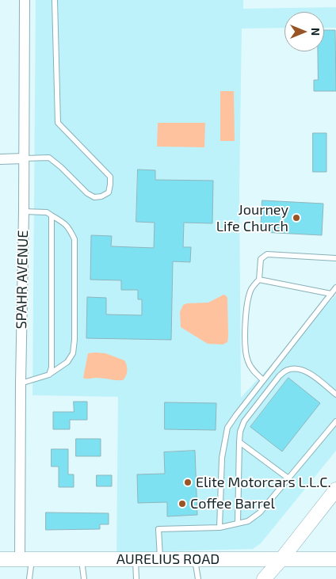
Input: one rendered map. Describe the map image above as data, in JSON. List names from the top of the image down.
{
  "streets": {
    "street": ["SPAHR AVENUE", "AURELIUS ROAD"]
  },
  "crossings": [
    ["SPAHR AVENUE", "AURELIUS ROAD"]
  ],
  "places": ["Journey Life Church", "Elite Motorcars L.L.C.", "Coffee Barrel"],
  "north": "right"
}
